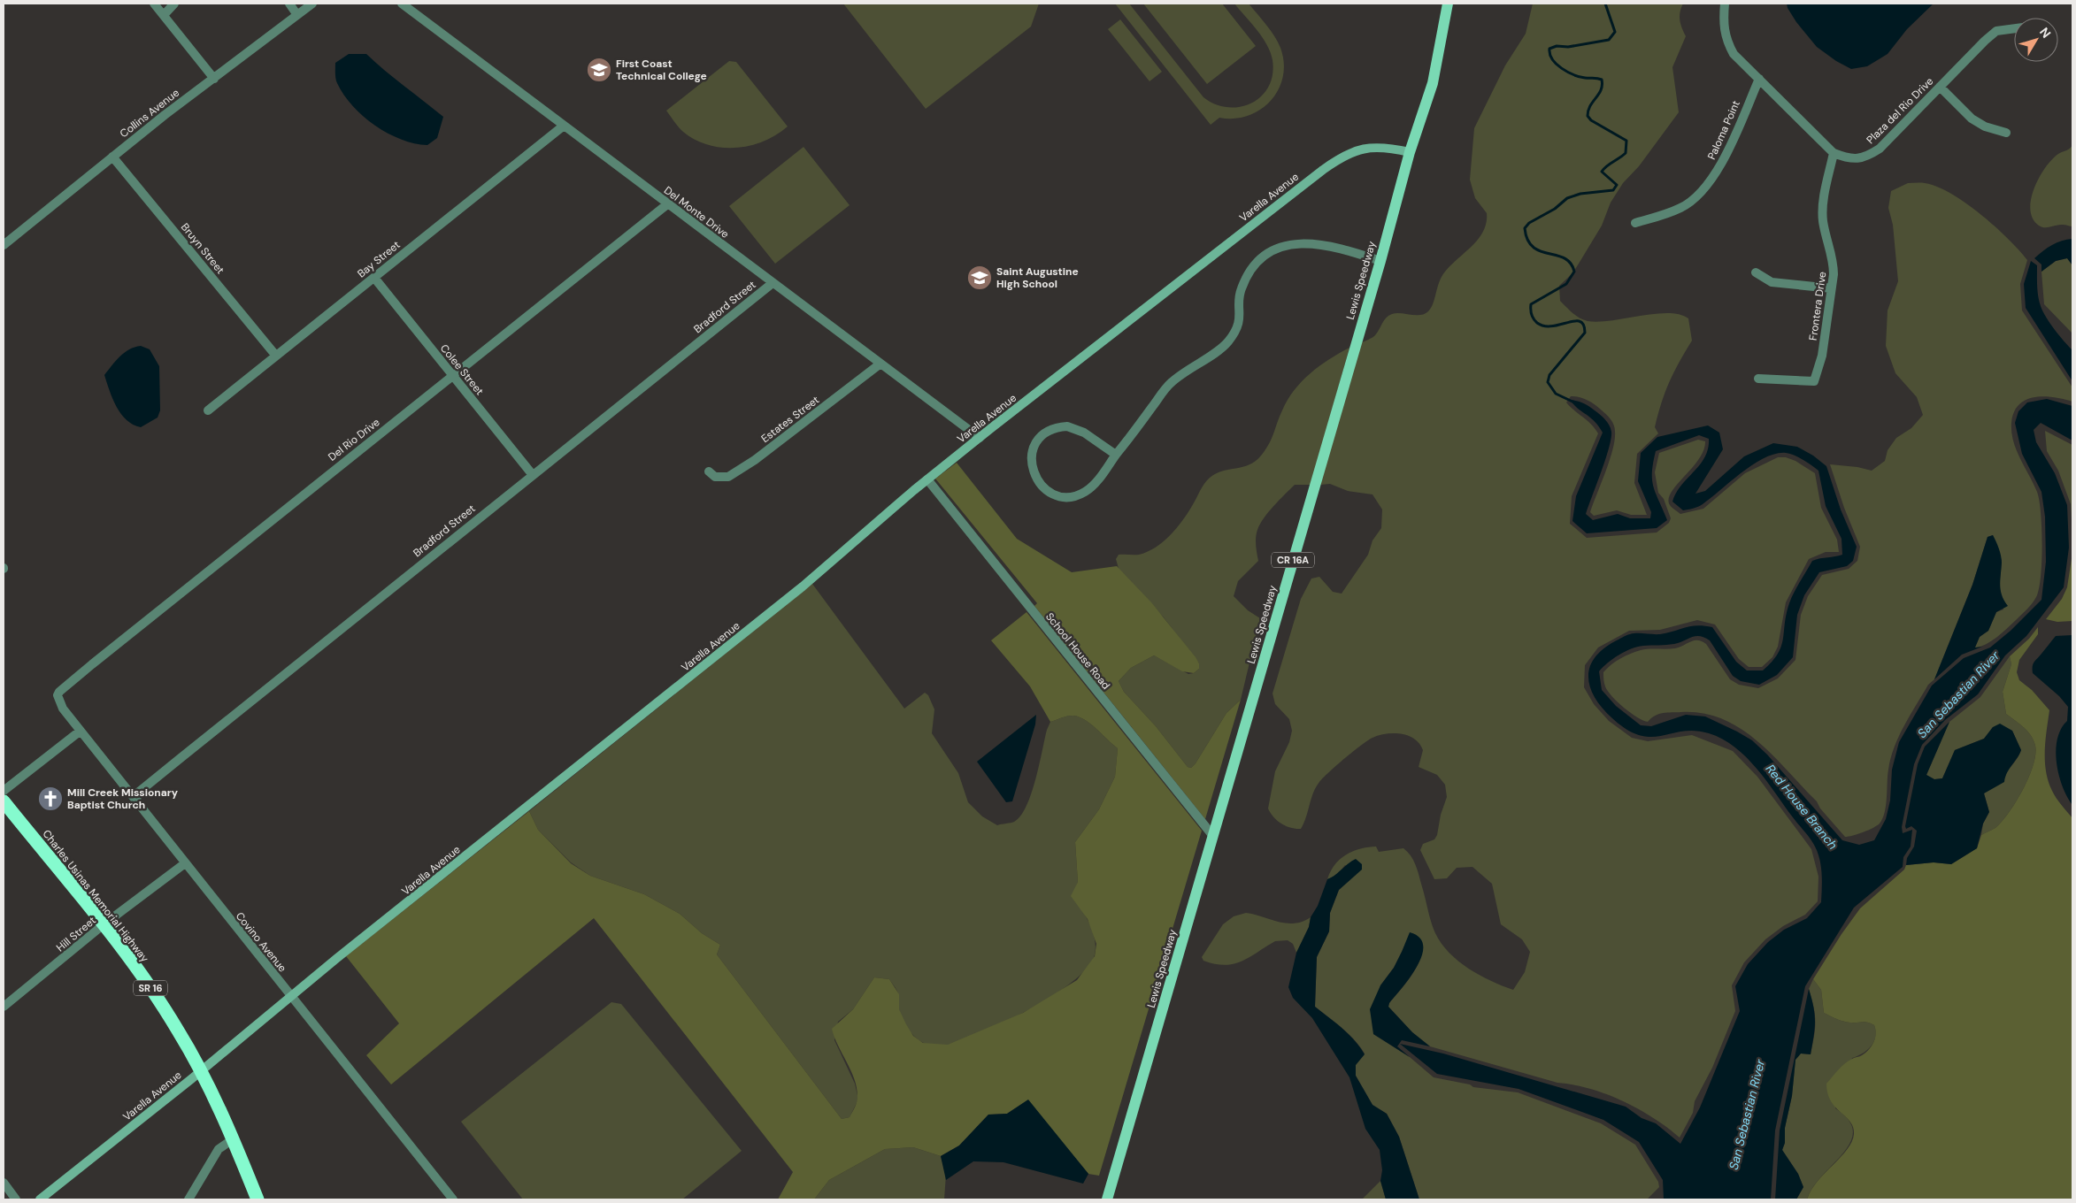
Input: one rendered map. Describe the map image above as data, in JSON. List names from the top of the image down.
{
  "streets": {
    "highway": ["Charles Usinas Memorial Highway", "SR 16"],
    "main road": ["Lewis Speedway", "CR 16A"],
    "street": [
      "Plaza del Rio Drive",
      "Collins Avenue",
      "Paloma Point",
      "Varella Avenue",
      "Del Monte Drive",
      "Bruyn Street",
      "Bay Street",
      "Frontera Drive",
      "Bradford Street",
      "Colee Street",
      "Estates Street",
      "Del Rio Drive",
      "School House Road",
      "Hill Street",
      "Covino Avenue"
    ]
  },
  "crossings": [
    ["Plaza del Rio Drive", "Frontera Drive"],
    ["Collins Avenue", "Bruyn Street"],
    ["Varella Avenue", "Del Monte Drive"],
    ["Varella Avenue", "Lewis Speedway"],
    ["Varella Avenue", "School House Road"],
    ["Varella Avenue", "Charles Usinas Memorial Highway"],
    ["Varella Avenue", "Covino Avenue"],
    ["Del Monte Drive", "Bay Street"],
    ["Del Monte Drive", "Bradford Street"],
    ["Del Monte Drive", "Estates Street"],
    ["Del Monte Drive", "Del Rio Drive"],
    ["Bruyn Street", "Bay Street"],
    ["Bay Street", "Colee Street"],
    ["Lewis Speedway", "School House Road"],
    ["Bradford Street", "Colee Street"],
    ["Bradford Street", "Covino Avenue"],
    ["Colee Street", "Del Rio Drive"],
    ["Del Rio Drive", "Covino Avenue"],
    ["Charles Usinas Memorial Highway", "Hill Street"],
    ["Hill Street", "Covino Avenue"]
  ],
  "water": ["San Sebastian River", "Red House Branch"],
  "places": {
    "school or university": ["First Coast Technical College", "Saint Augustine High School"],
    "church": ["Mill Creek Missionary Baptist Church"]
  },
  "north": "top right"
}
